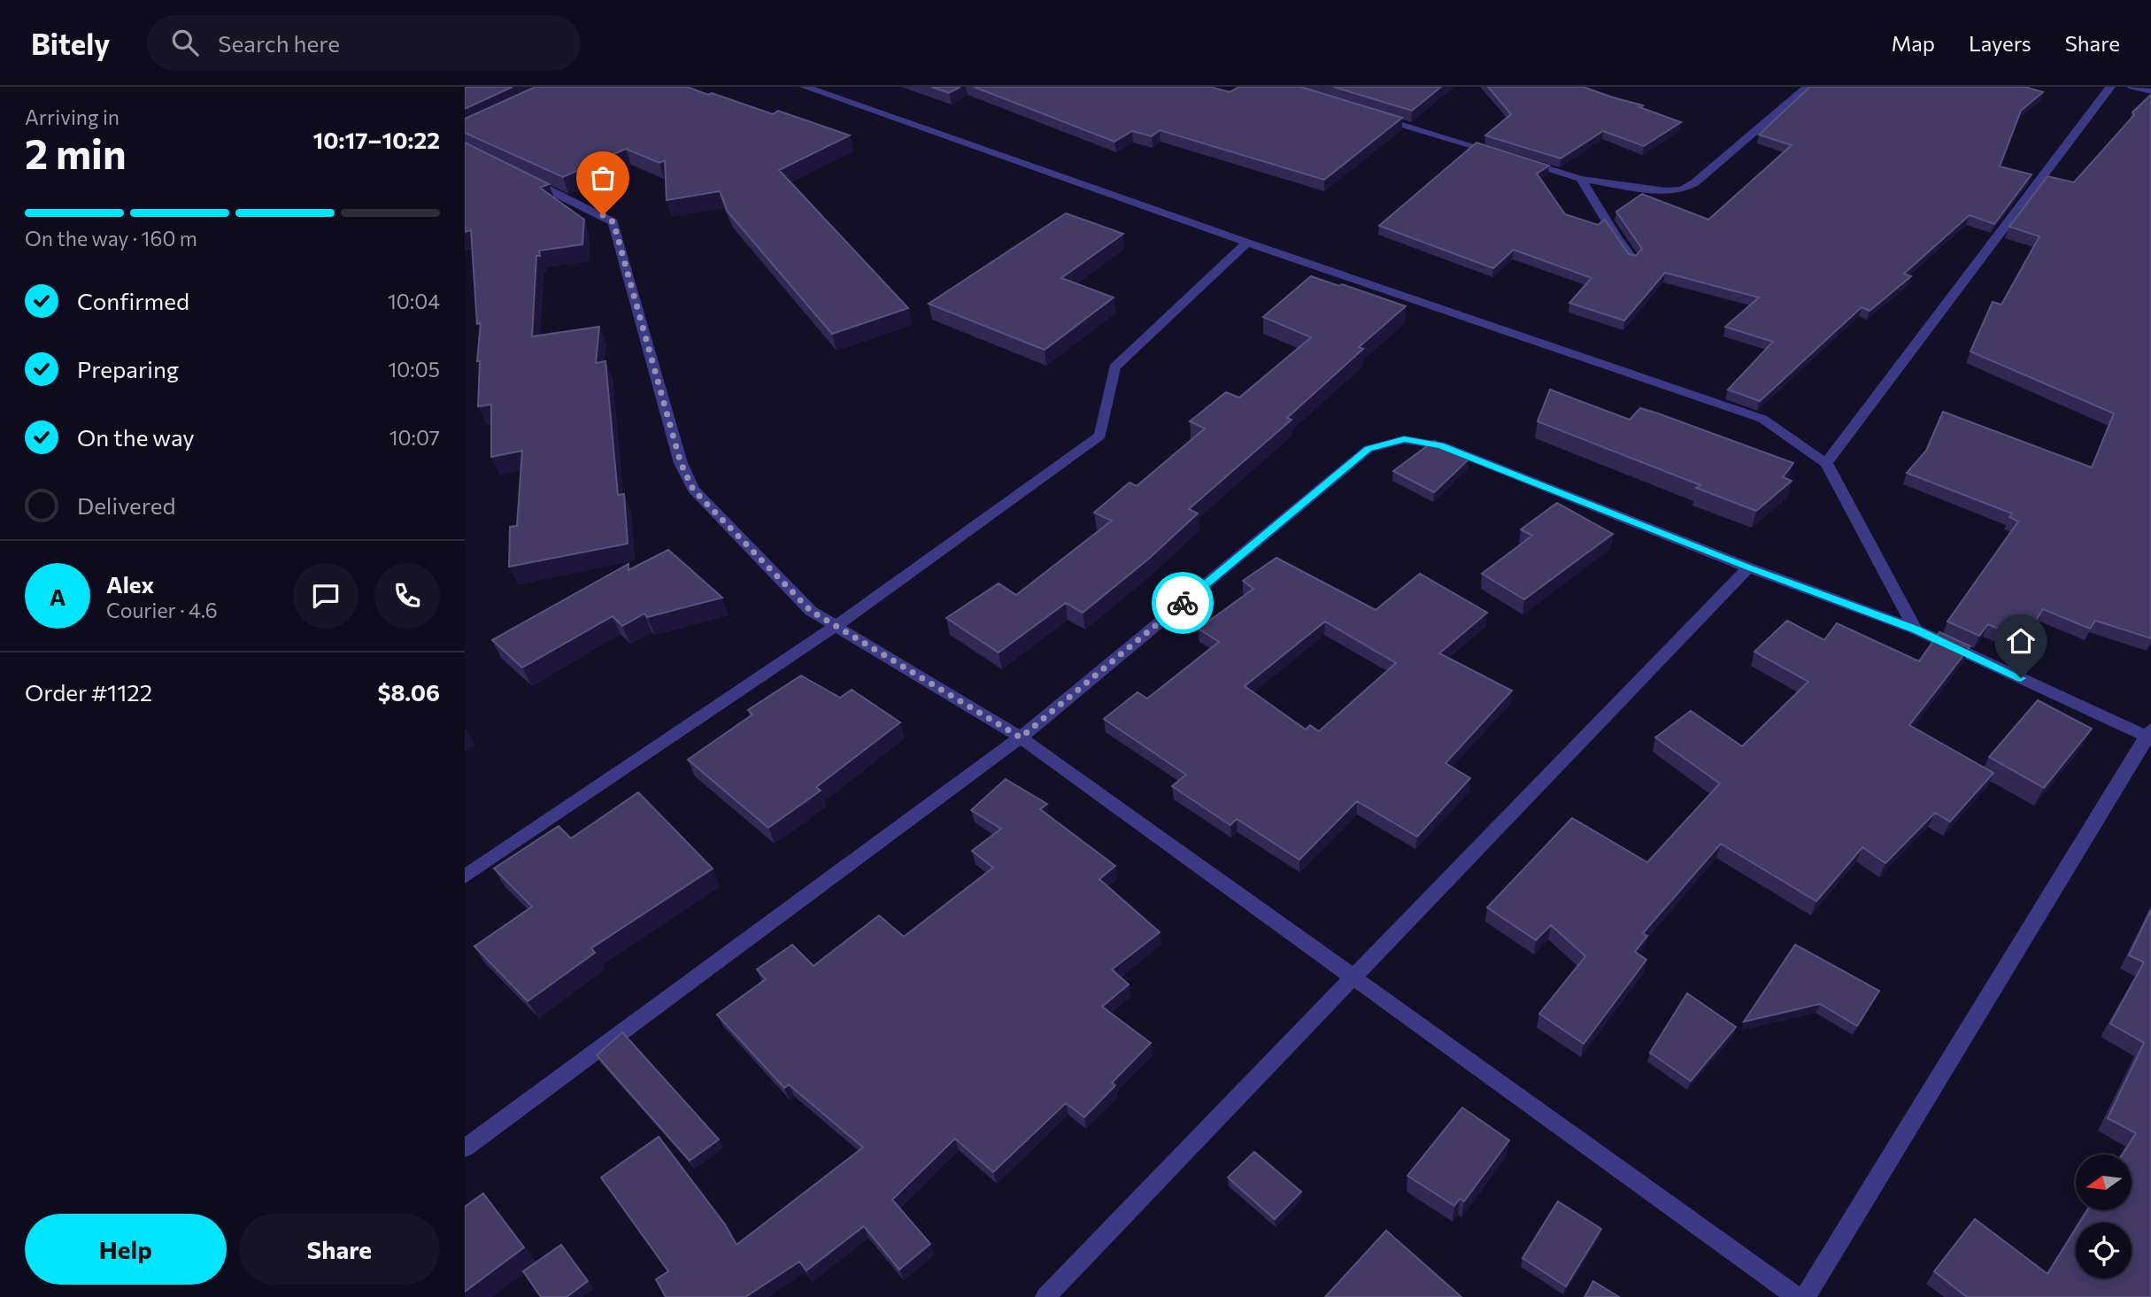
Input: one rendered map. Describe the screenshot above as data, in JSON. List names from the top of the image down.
{
  "north": "left",
  "page": {
    "header": "Bitely",
    "search": "Search here",
    "nav": ["Map", "Layers", "Share"],
    "heading": ["2 min", "Arriving in", "10:17–10:22"],
    "panel": [
      "Alex",
      "Courier · 4.6",
      "Order #1122",
      "$8.06"
    ],
    "bar": "On the way · 160 m",
    "list": [
      ["Confirmed", "10:04"],
      ["Preparing", "10:05"],
      ["On the way", "10:07"],
      "Delivered"
    ],
    "round": "A",
    "buttons": ["Help", "Share"]
  }
}
